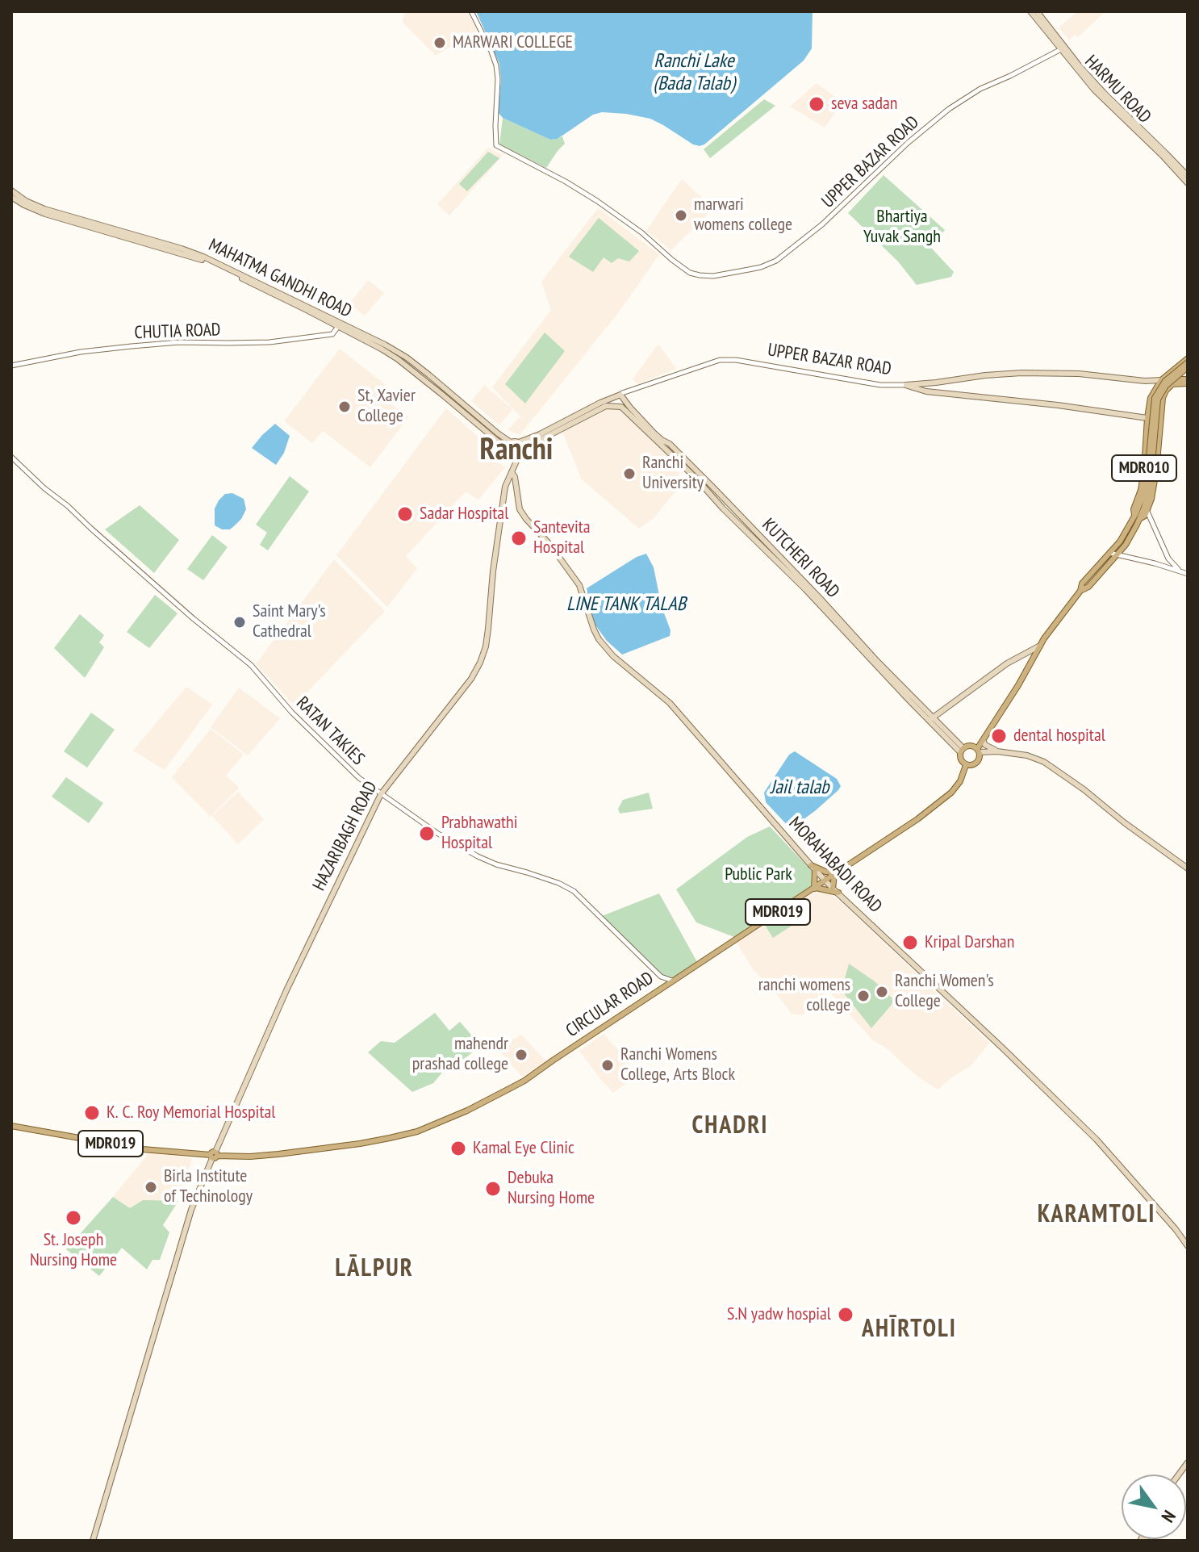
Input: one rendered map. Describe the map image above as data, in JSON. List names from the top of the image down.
{
  "streets": {
    "main road": [
      "HARMU ROAD",
      "UPPER BAZAR ROAD",
      "MAHATMA GANDHI ROAD",
      "MDR010",
      "KUTCHERI ROAD",
      "HAZARIBAGH ROAD",
      "MORAHABADI ROAD",
      "MDR019",
      "CIRCULAR ROAD"
    ],
    "street": ["CHUTIA ROAD", "RATAN TAKIES"]
  },
  "crossings": [
    ["HARMU ROAD", "UPPER BAZAR ROAD"],
    ["UPPER BAZAR ROAD", "MDR010"],
    ["UPPER BAZAR ROAD", "KUTCHERI ROAD"],
    ["MAHATMA GANDHI ROAD", "CHUTIA ROAD"],
    ["MAHATMA GANDHI ROAD", "HAZARIBAGH ROAD"],
    ["RATAN TAKIES", "HAZARIBAGH ROAD"],
    ["RATAN TAKIES", "CIRCULAR ROAD"],
    ["HAZARIBAGH ROAD", "MORAHABADI ROAD"],
    ["HAZARIBAGH ROAD", "CIRCULAR ROAD"],
    ["MORAHABADI ROAD", "CIRCULAR ROAD"]
  ],
  "districts": [
    "Ranchi",
    "CHADRI",
    "KARAMTOLI",
    "LĀLPUR",
    "AHĪRTOLI"
  ],
  "water": ["Ranchi Lake (Bada Talab)", "LINE TANK TALAB", "Jail talab"],
  "parks": ["Bhartiya Yuvak Sangh", "Public Park"],
  "places": [
    "MARWARI COLLEGE",
    "seva sadan",
    "marwari womens college",
    "St, Xavier College",
    "Ranchi University",
    "Sadar Hospital",
    "Santevita Hospital",
    "Saint Mary's Cathedral",
    "dental hospital",
    "Prabhawathi Hospital",
    "Kripal Darshan",
    "Ranchi Women's College",
    "ranchi womens college",
    "mahendr prashad college",
    "Ranchi Womens College, Arts Block",
    "K. C. Roy Memorial Hospital",
    "Kamal Eye Clinic",
    "Birla Institute of Techinology",
    "Debuka Nursing Home",
    "St. Joseph Nursing Home",
    "S.N yadw hospial"
  ],
  "north": "bottom right"
}
